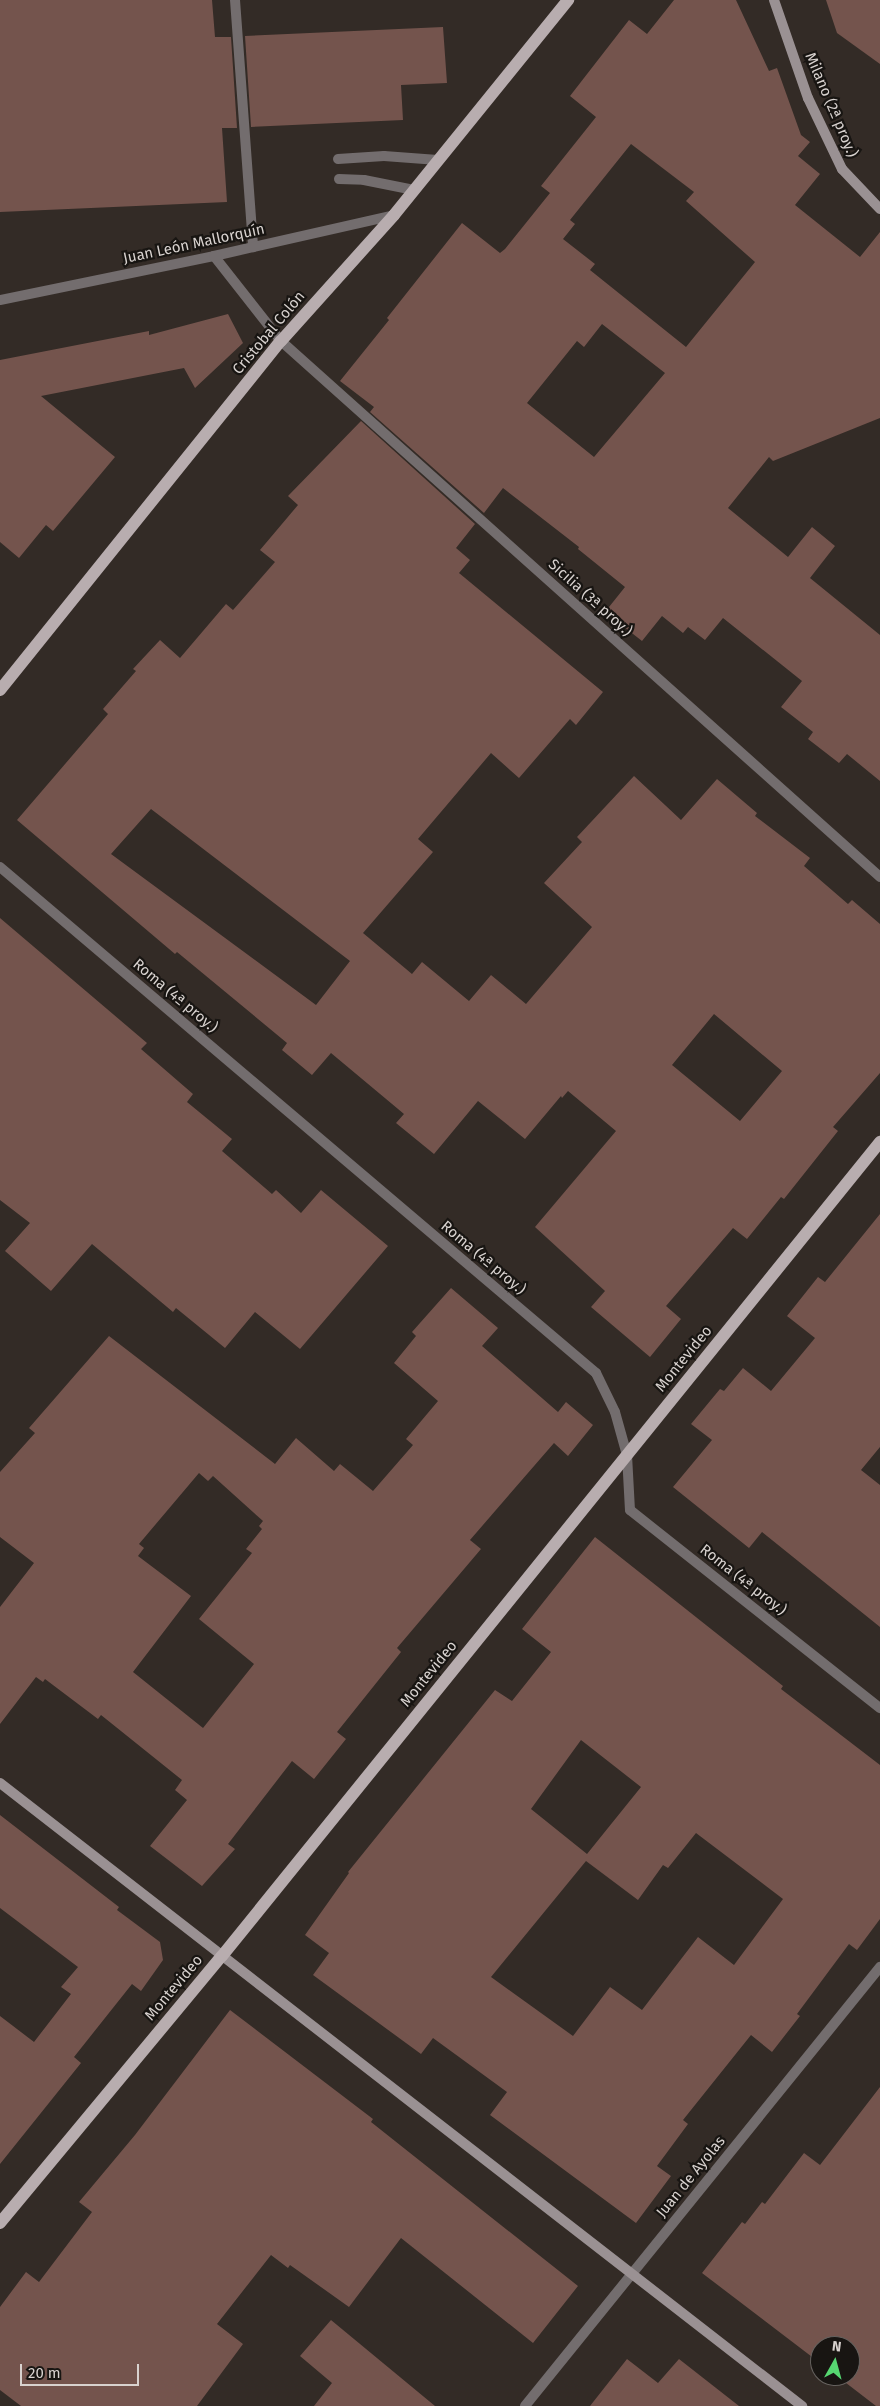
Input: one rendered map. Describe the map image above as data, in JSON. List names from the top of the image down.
{
  "streets": {
    "main road": ["Milano (2ª proy.)", "Cristobal Colón", "Montevideo"],
    "street": [
      "Juan León Mallorquín",
      "Sicilia (3ª proy.)",
      "Roma (4ª proy.)",
      "Juan de Ayolas"
    ]
  },
  "crossings": [
    ["Juan León Mallorquín", "Cristobal Colón"],
    ["Juan León Mallorquín", "Sicilia (3ª proy.)"],
    ["Cristobal Colón", "Sicilia (3ª proy.)"],
    ["Roma (4ª proy.)", "Montevideo"]
  ],
  "scale_bar": "20 m",
  "north": "top"
}
